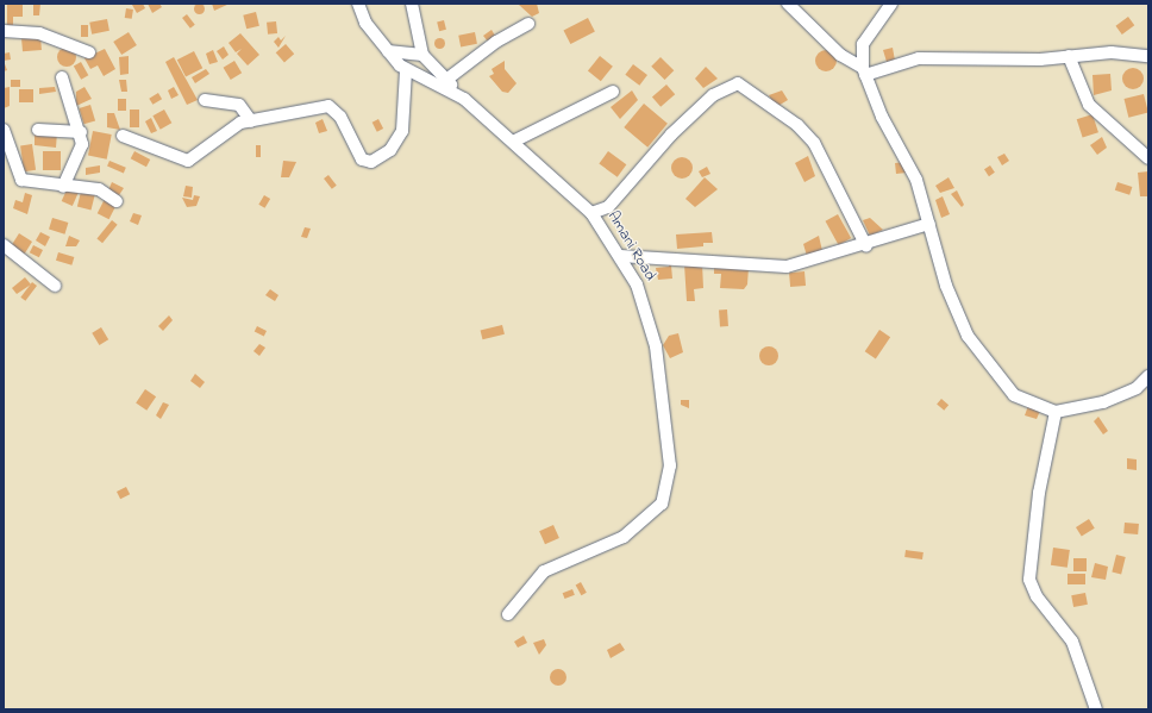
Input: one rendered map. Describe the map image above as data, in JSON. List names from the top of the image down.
{
  "streets": {
    "street": ["Amani Road"]
  }
}
